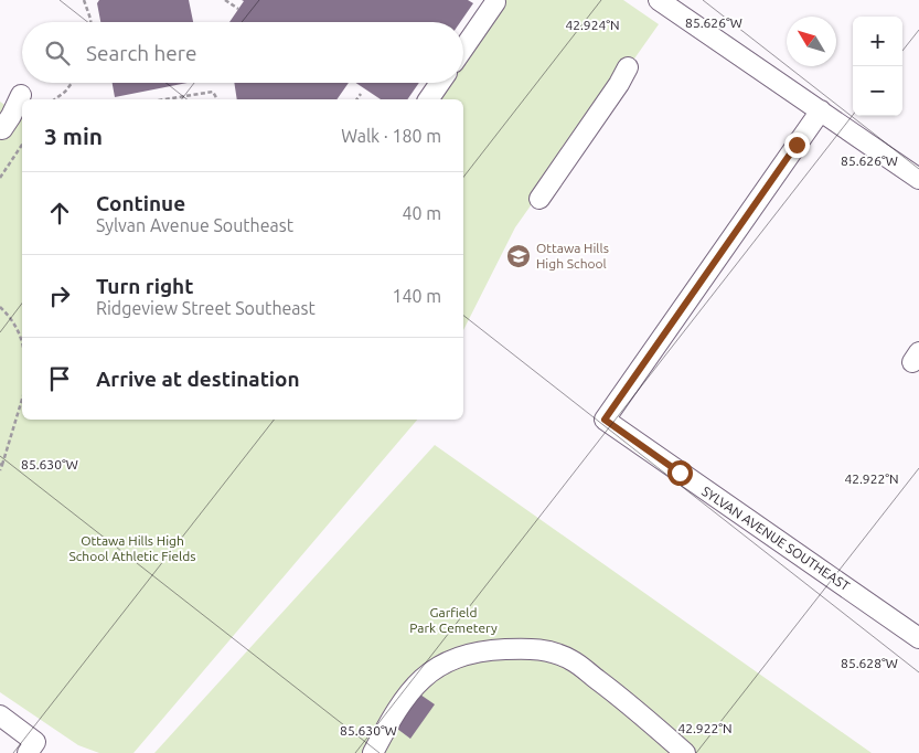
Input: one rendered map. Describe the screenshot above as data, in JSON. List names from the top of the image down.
{
  "streets": {
    "street": ["SYLVAN AVENUE SOUTHEAST"]
  },
  "parks": ["Ottawa Hills High School Athletic Fields", "Garfield Park Cemetery"],
  "places": {
    "school or university": ["Ottawa Hills High School"]
  },
  "north": "top left",
  "page": {
    "map_buttons": ["+", "−"],
    "search": "Search here",
    "heading": ["3 min", "Walk · 180 m"],
    "list": [
      ["Continue", "Sylvan Avenue Southeast", "40 m"],
      ["Turn right", "Ridgeview Street Southeast", "140 m"],
      "Arrive at destination"
    ]
  },
  "coordinates": [
    "85.626°W",
    "42.924°N",
    "85.630°W",
    "42.922°N",
    "85.628°W"
  ]
}
